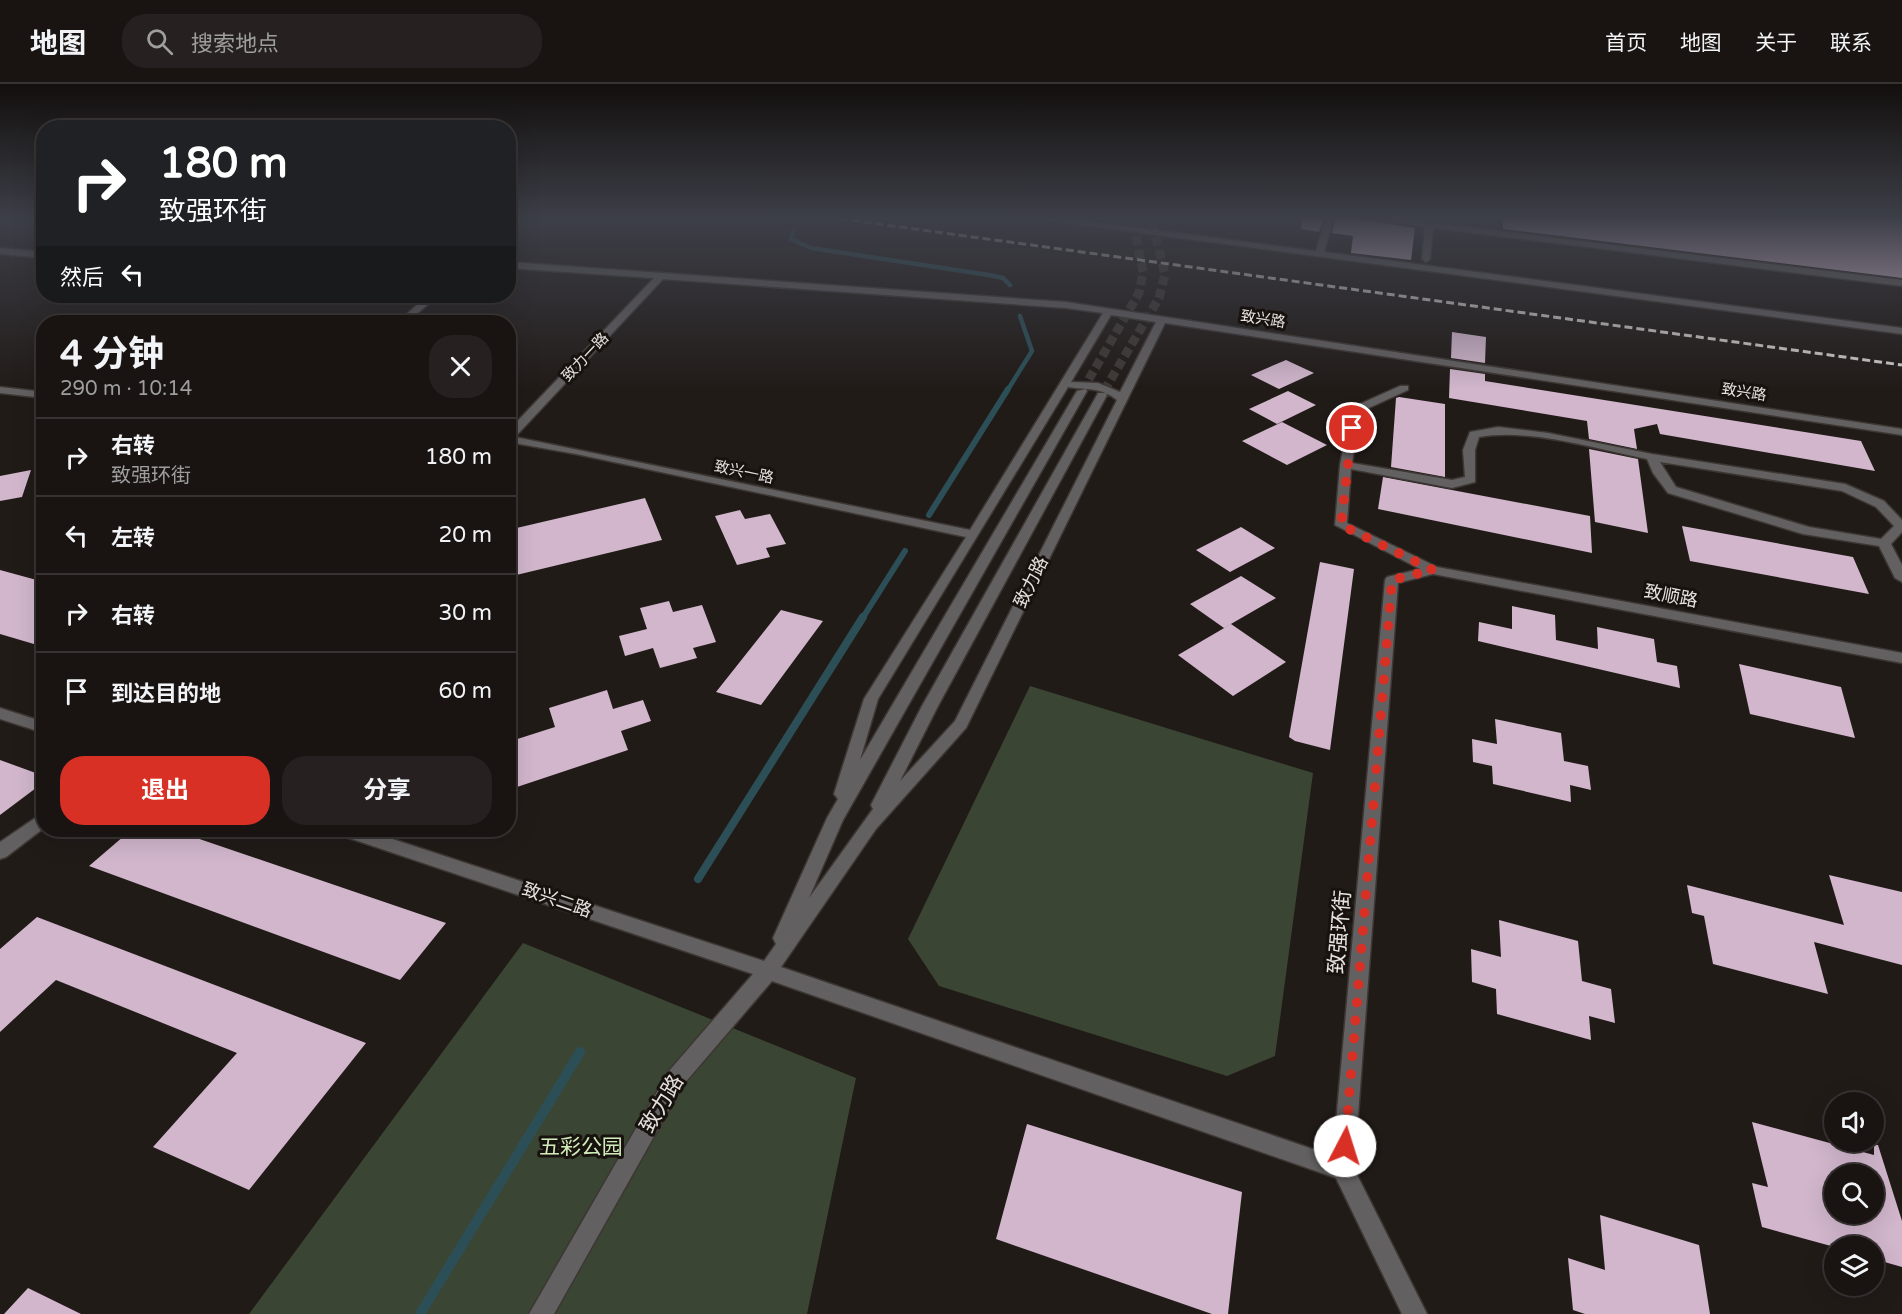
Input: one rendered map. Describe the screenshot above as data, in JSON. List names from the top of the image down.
{
  "streets": {
    "street": [
      "致兴路",
      "致力一路",
      "致兴一路",
      "致力路",
      "致顺路",
      "致兴二路",
      "致强环街"
    ]
  },
  "crossings": [
    ["致兴路", "致力一路"],
    ["致兴路", "致力路"],
    ["致兴一路", "致力路"],
    ["致力路", "致兴二路"],
    ["致顺路", "致强环街"],
    ["致兴二路", "致强环街"]
  ],
  "parks": ["五彩公园"],
  "page": {
    "header": "地图",
    "search": "搜索地点",
    "nav": [
      "首页",
      "地图",
      "关于",
      "联系"
    ],
    "turn": ["180 m", "致强环街"],
    "then": "然后",
    "heading": ["4 分钟", "290 m · 10:14"],
    "list": [
      {
        "name": "右转",
        "note": "致强环街",
        "value": "180 m"
      },
      {
        "name": "左转",
        "value": "20 m"
      },
      {
        "name": "右转",
        "value": "30 m"
      },
      {
        "name": "到达目的地",
        "value": "60 m"
      }
    ],
    "buttons": ["退出", "分享"]
  }
}
